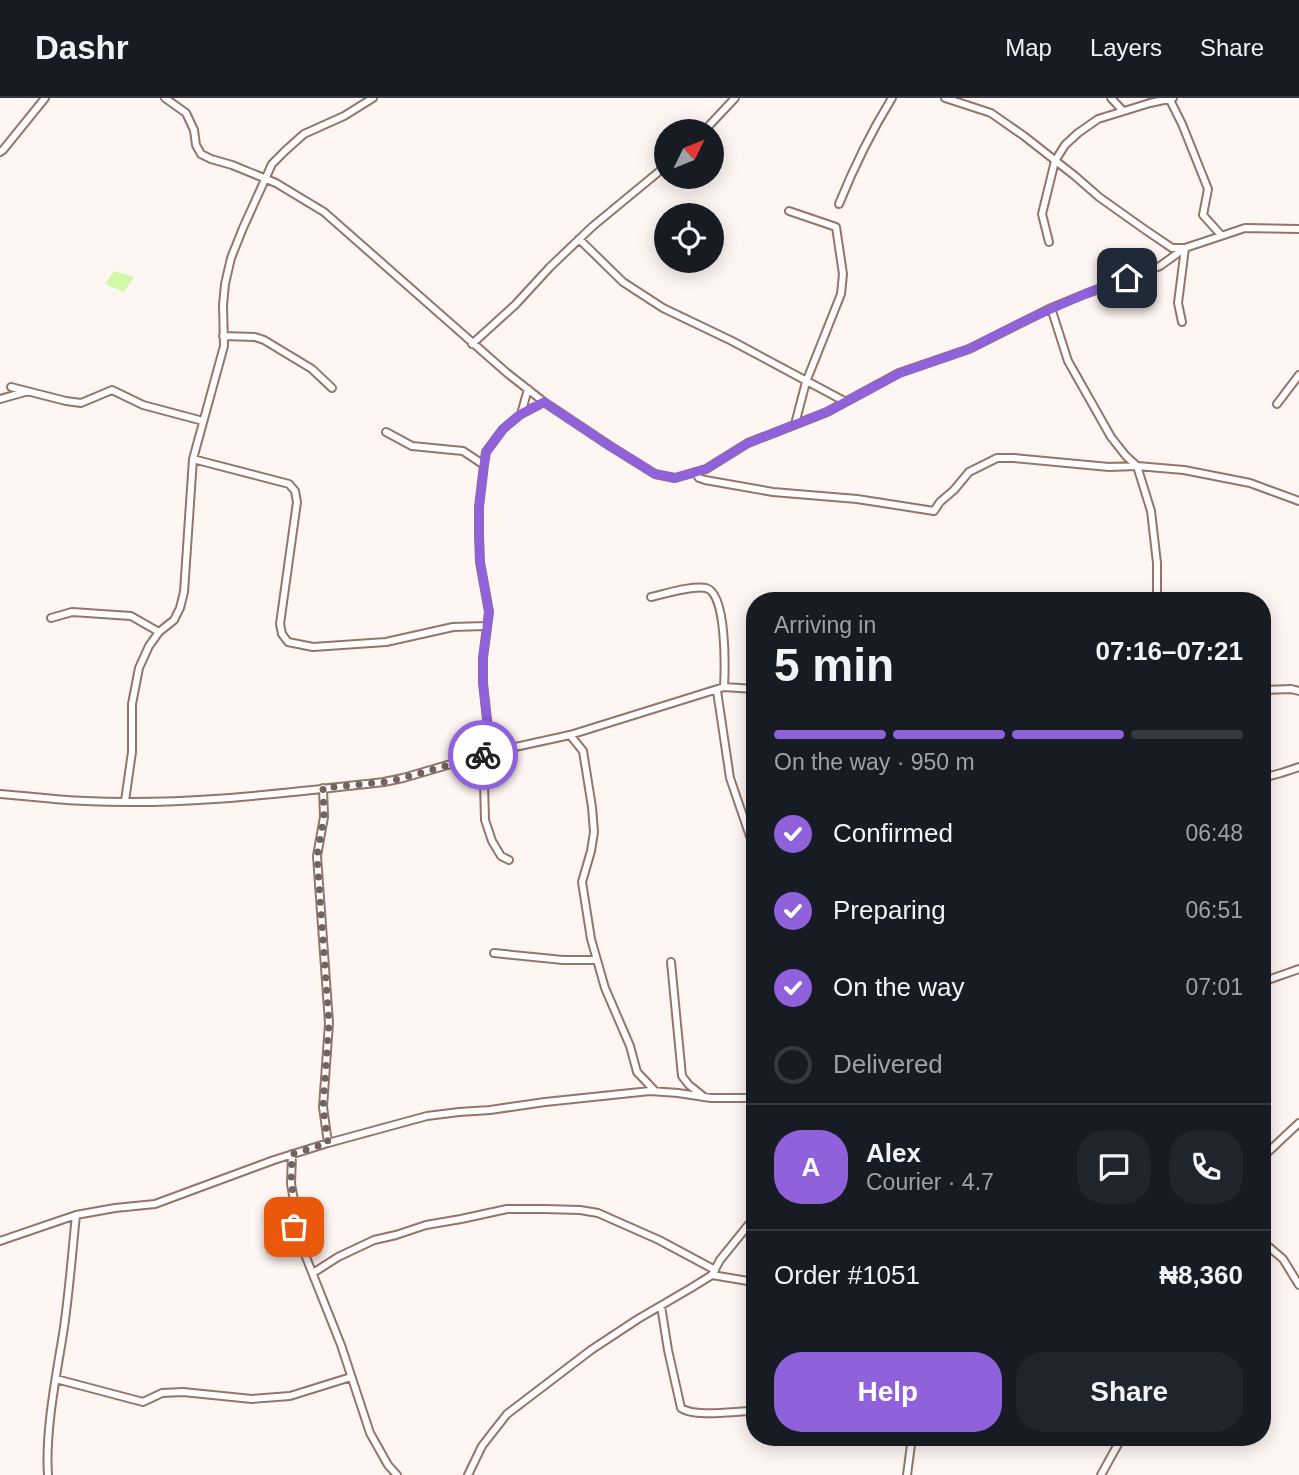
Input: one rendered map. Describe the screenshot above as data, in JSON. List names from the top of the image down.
{
  "north": "top right",
  "page": {
    "header": "Dashr",
    "nav": ["Map", "Layers", "Share"],
    "heading": ["5 min", "Arriving in", "07:16–07:21"],
    "panel": [
      "Alex",
      "Courier · 4.7",
      "Order #1051",
      "₦8,360"
    ],
    "bar": "On the way · 950 m",
    "list": [
      ["Confirmed", "06:48"],
      ["Preparing", "06:51"],
      ["On the way", "07:01"],
      "Delivered"
    ],
    "round": "A",
    "buttons": ["Help", "Share"]
  }
}
